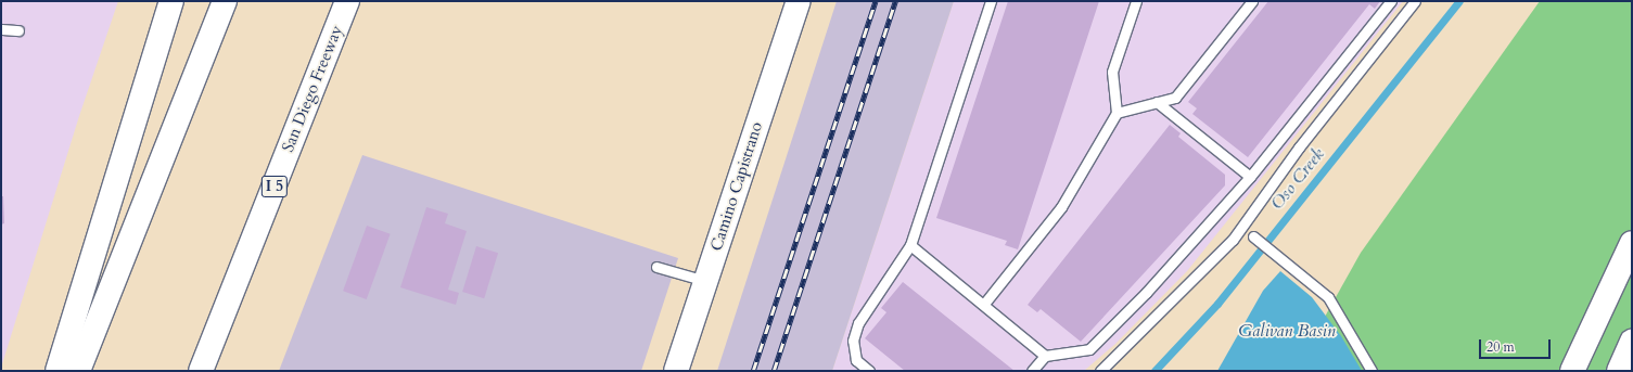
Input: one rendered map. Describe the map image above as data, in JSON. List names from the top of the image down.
{
  "streets": {
    "main road": ["San Diego Freeway", "I 5", "Camino Capistrano"]
  },
  "water": ["Oso Creek", "Galivan Basin"],
  "scale_bar": "20 m"
}
